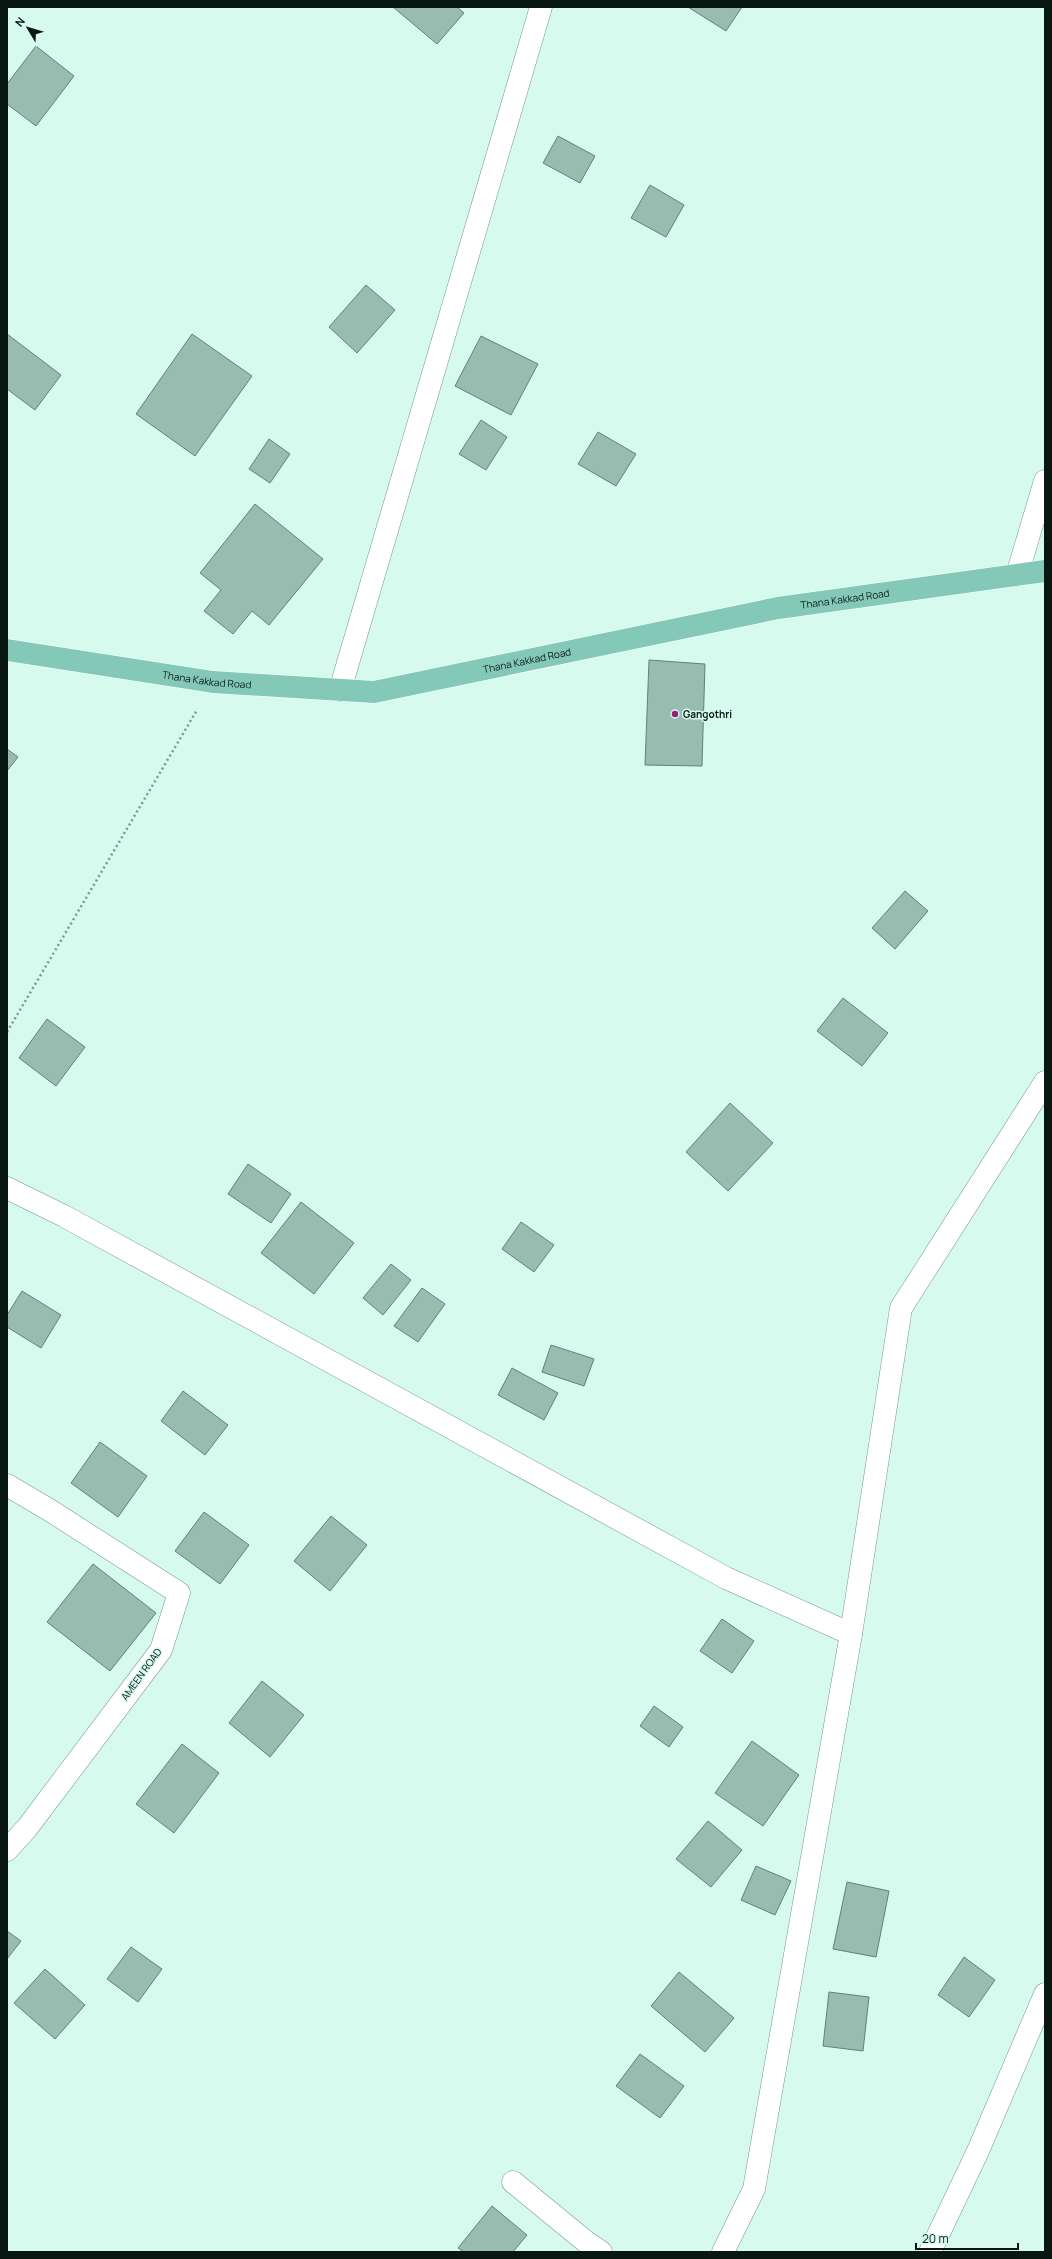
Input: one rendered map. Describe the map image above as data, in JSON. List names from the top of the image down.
{
  "streets": {
    "main road": ["Thana Kakkad Road"],
    "street": ["AMEEN ROAD"]
  },
  "places": ["Gangothri"],
  "scale_bar": "20 m",
  "north": "top left"
}
